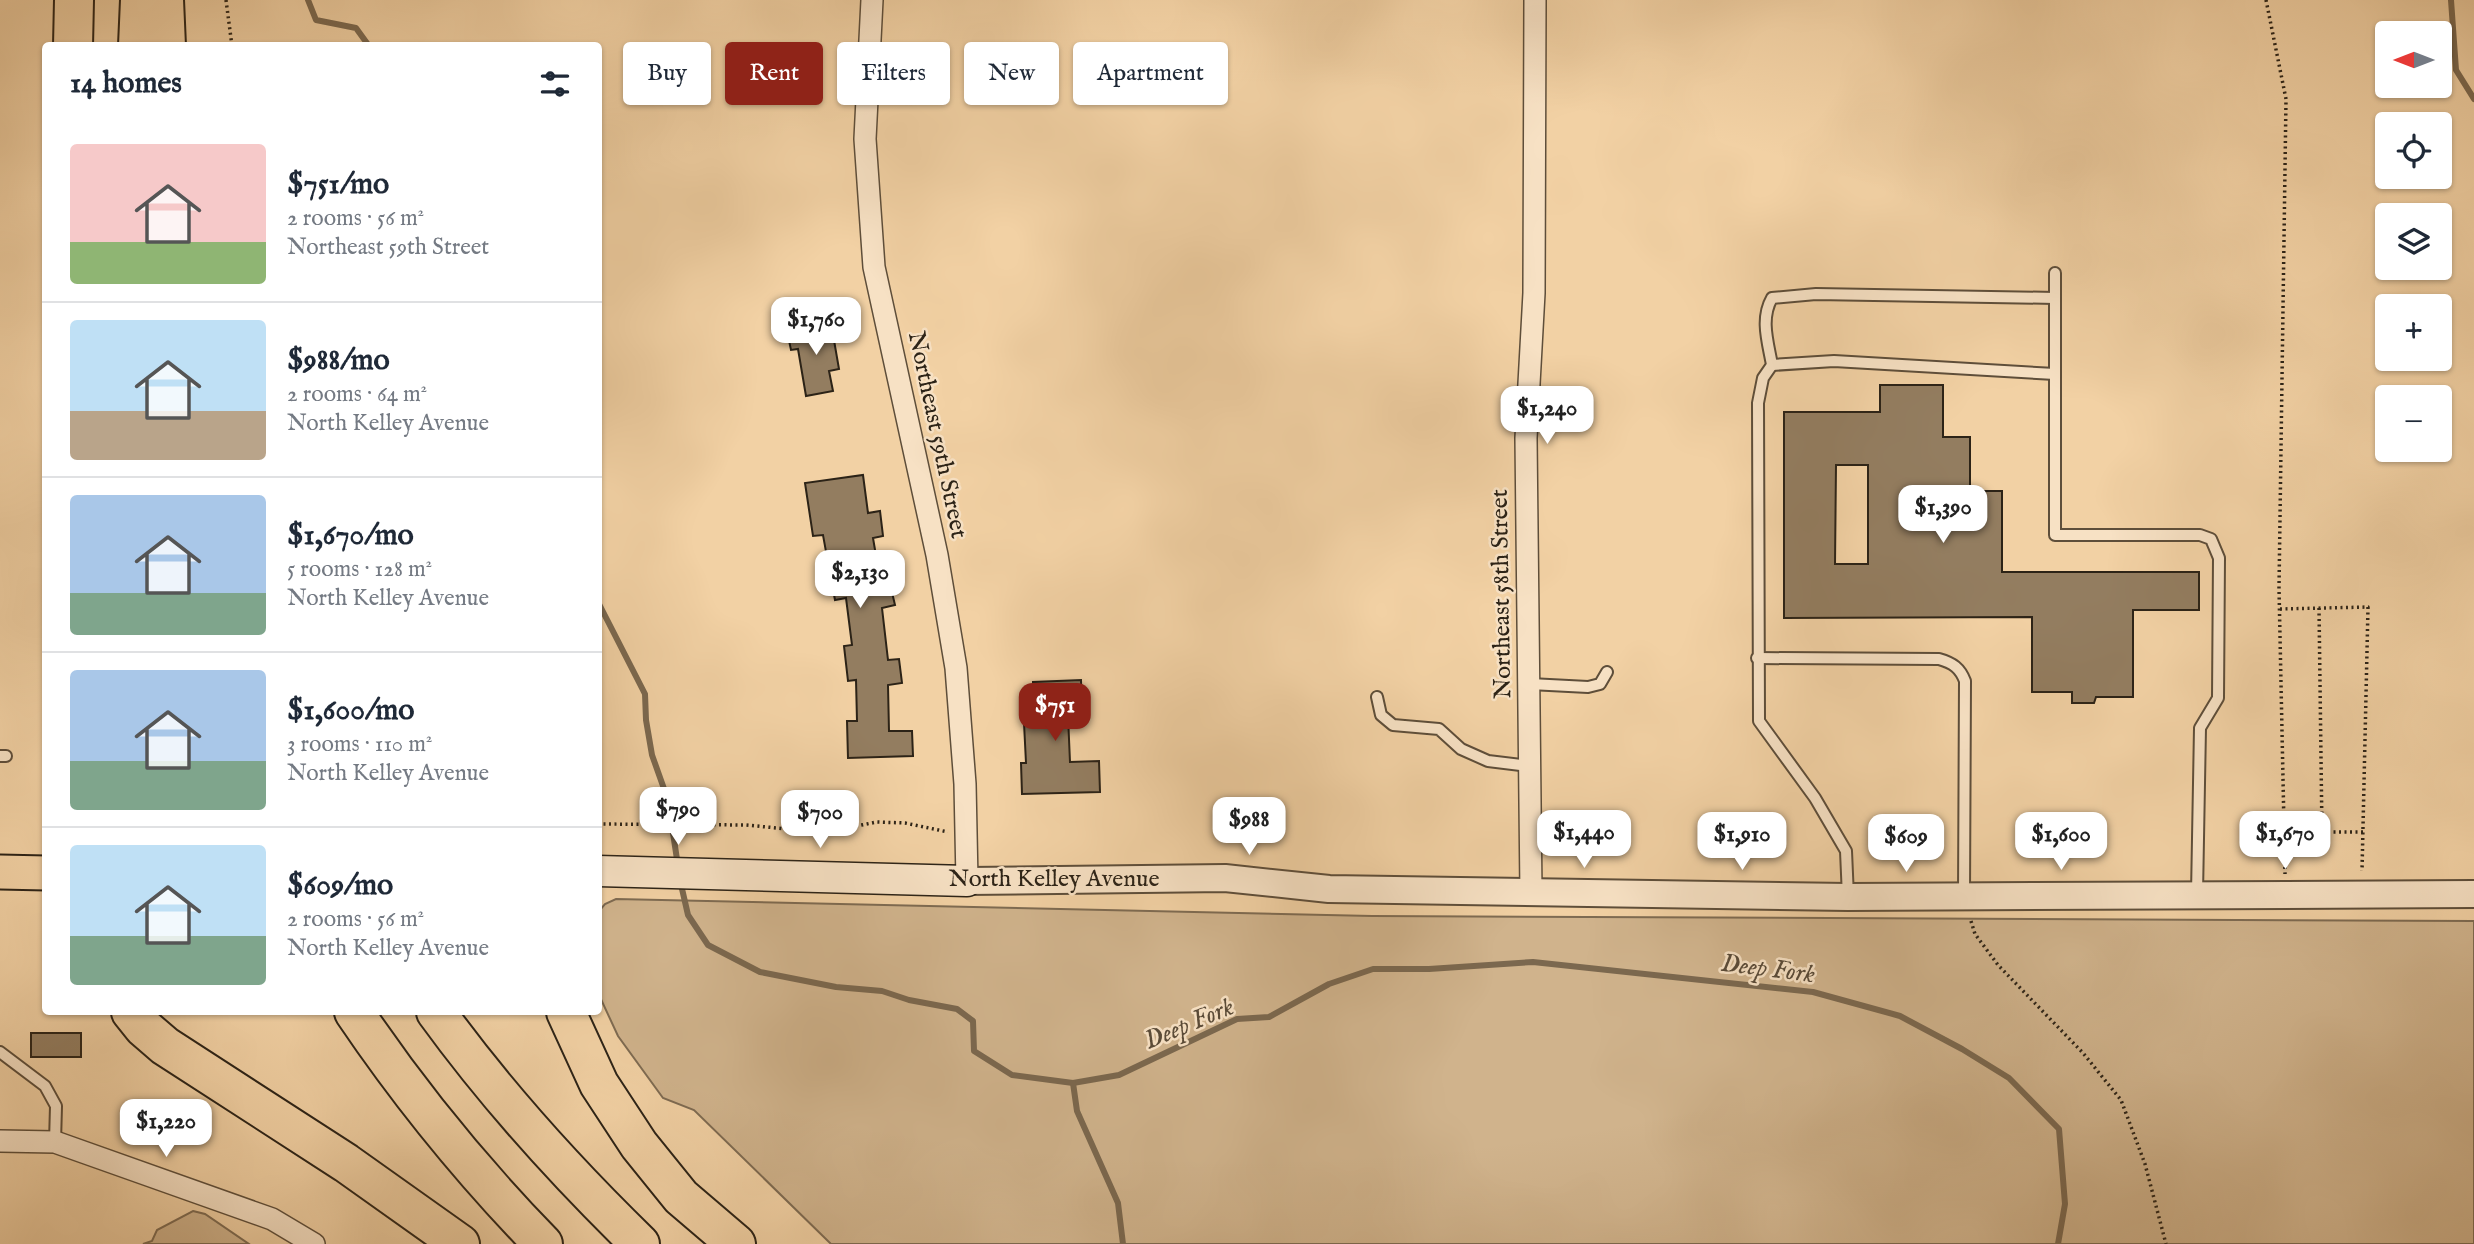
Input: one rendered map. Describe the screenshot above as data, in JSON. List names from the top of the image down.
{
  "streets": {
    "main road": ["North Kelley Avenue"],
    "street": ["Northeast 59th Street", "Northeast 58th Street"]
  },
  "crossings": [
    ["Northeast 59th Street", "North Kelley Avenue"],
    ["Northeast 58th Street", "North Kelley Avenue"]
  ],
  "water": ["Deep Fork"],
  "north": "left",
  "page": {
    "map_buttons": ["+", "−"],
    "chip": [
      "Buy",
      "Rent",
      "Filters",
      "New",
      "Apartment"
    ],
    "heading": "14 homes",
    "list": [
      {
        "name": "$751/mo",
        "note": "2 rooms · 56 m² · Northeast 59th Street"
      },
      {
        "name": "$988/mo",
        "note": "2 rooms · 64 m² · North Kelley Avenue"
      },
      {
        "name": "$1,670/mo",
        "note": "5 rooms · 128 m² · North Kelley Avenue"
      },
      {
        "name": "$1,600/mo",
        "note": "3 rooms · 110 m² · North Kelley Avenue"
      },
      {
        "name": "$609/mo",
        "note": "2 rooms · 56 m² · North Kelley Avenue"
      }
    ],
    "price": [
      "$1,760",
      "$1,240",
      "$1,390",
      "$2,130",
      "$751",
      "$790",
      "$700",
      "$988",
      "$1,440",
      "$1,670",
      "$1,910",
      "$1,600",
      "$609",
      "$1,220"
    ]
  }
}
